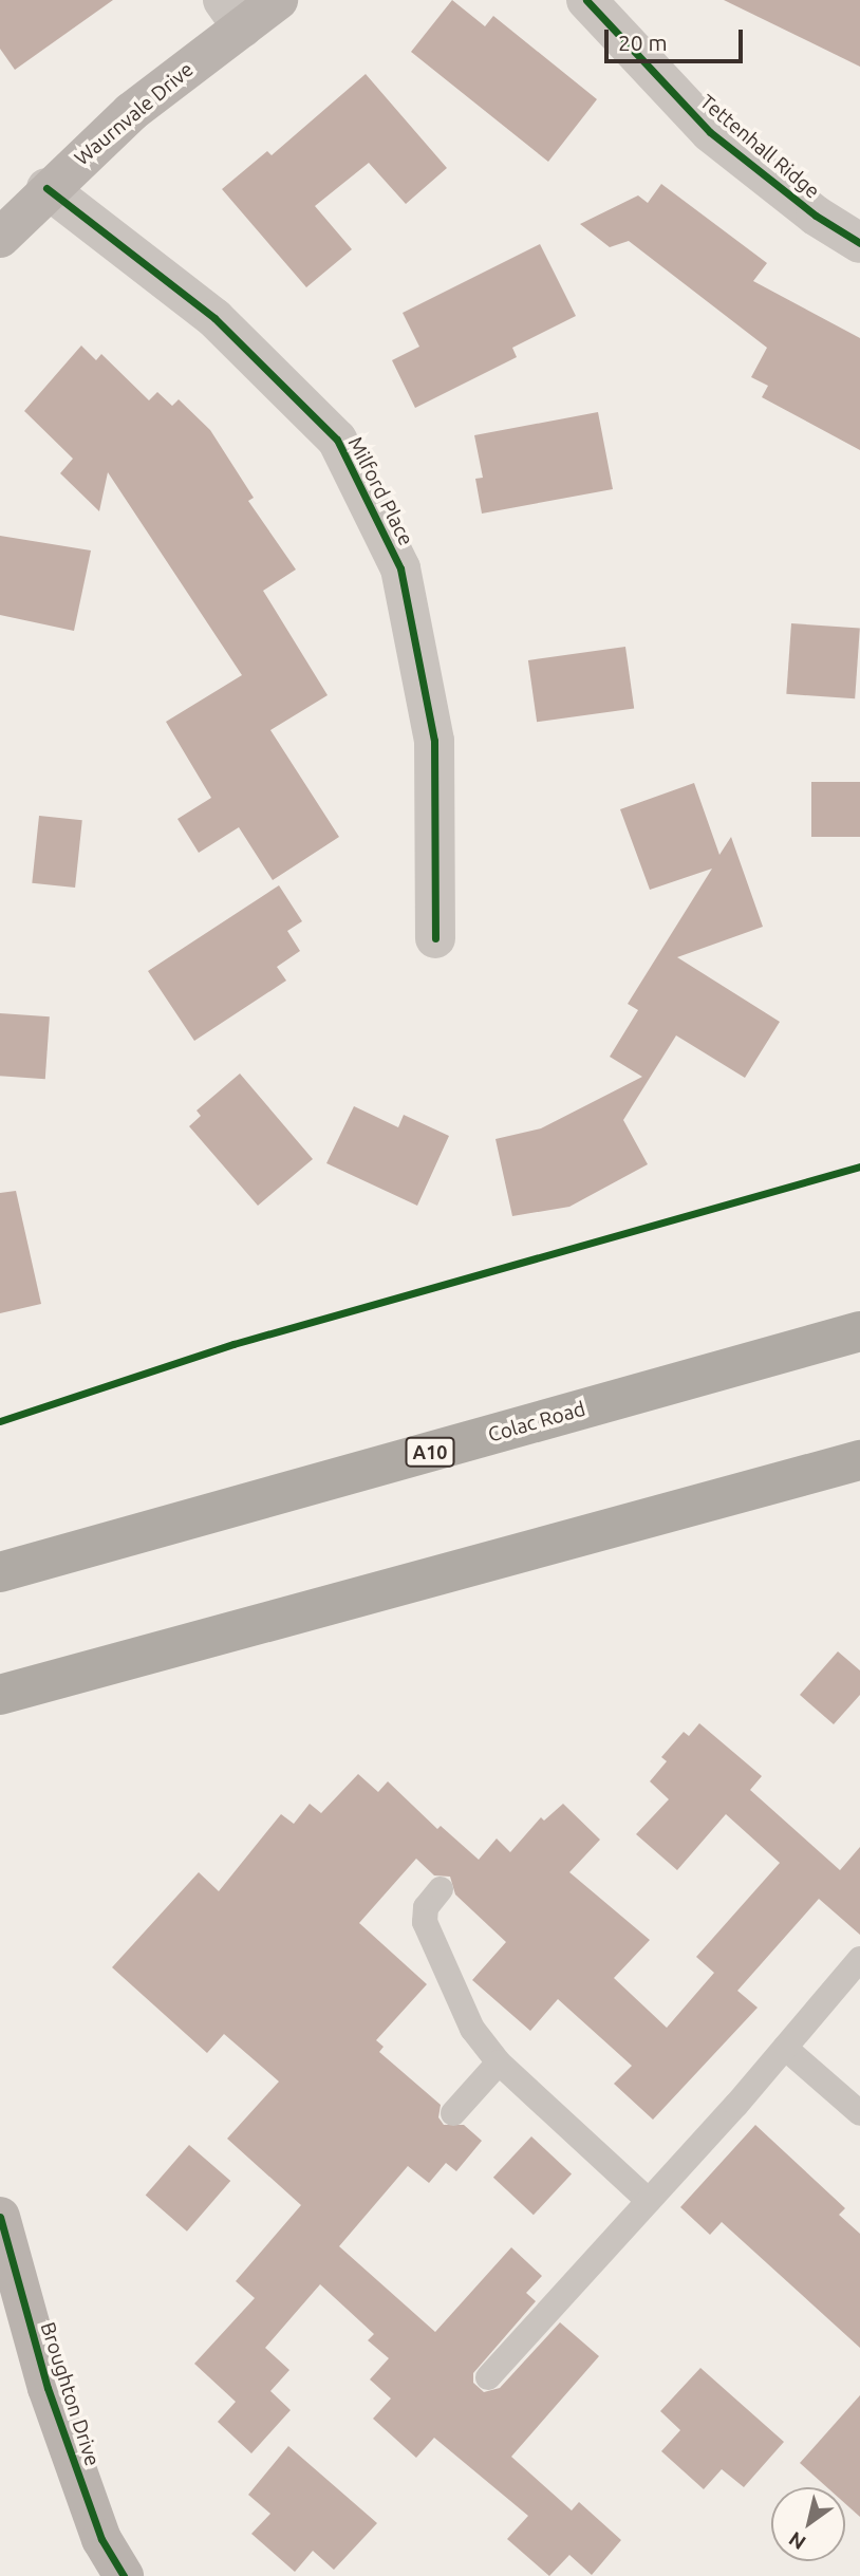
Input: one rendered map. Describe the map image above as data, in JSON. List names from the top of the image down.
{
  "streets": {
    "highway": ["Colac Road", "A10"],
    "street": [
      "Waurnvale Drive",
      "Tettenhall Ridge",
      "Milford Place",
      "Broughton Drive"
    ]
  },
  "crossings": [
    ["Waurnvale Drive", "Milford Place"]
  ],
  "scale_bar": "20 m",
  "north": "bottom left"
}
